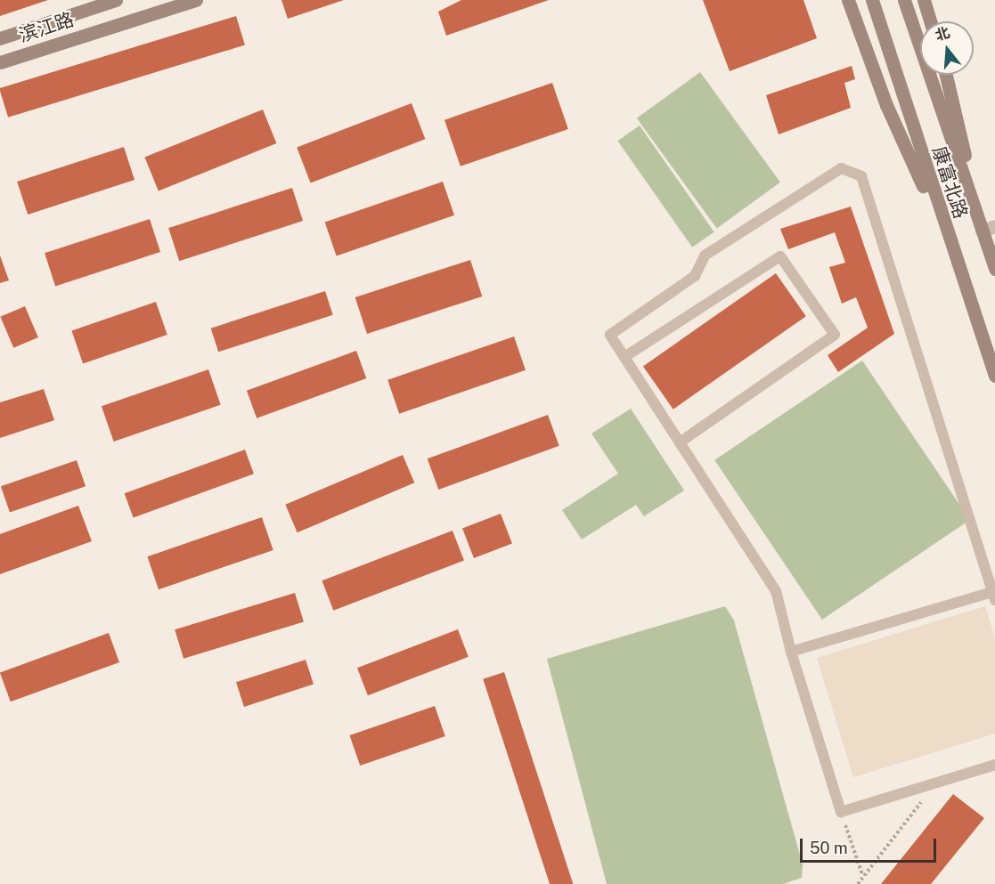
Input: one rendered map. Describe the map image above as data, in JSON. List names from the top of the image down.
{
  "streets": {
    "main road": ["滨江路", "康富北路"]
  },
  "scale_bar": "50 m",
  "north": "top"
}
